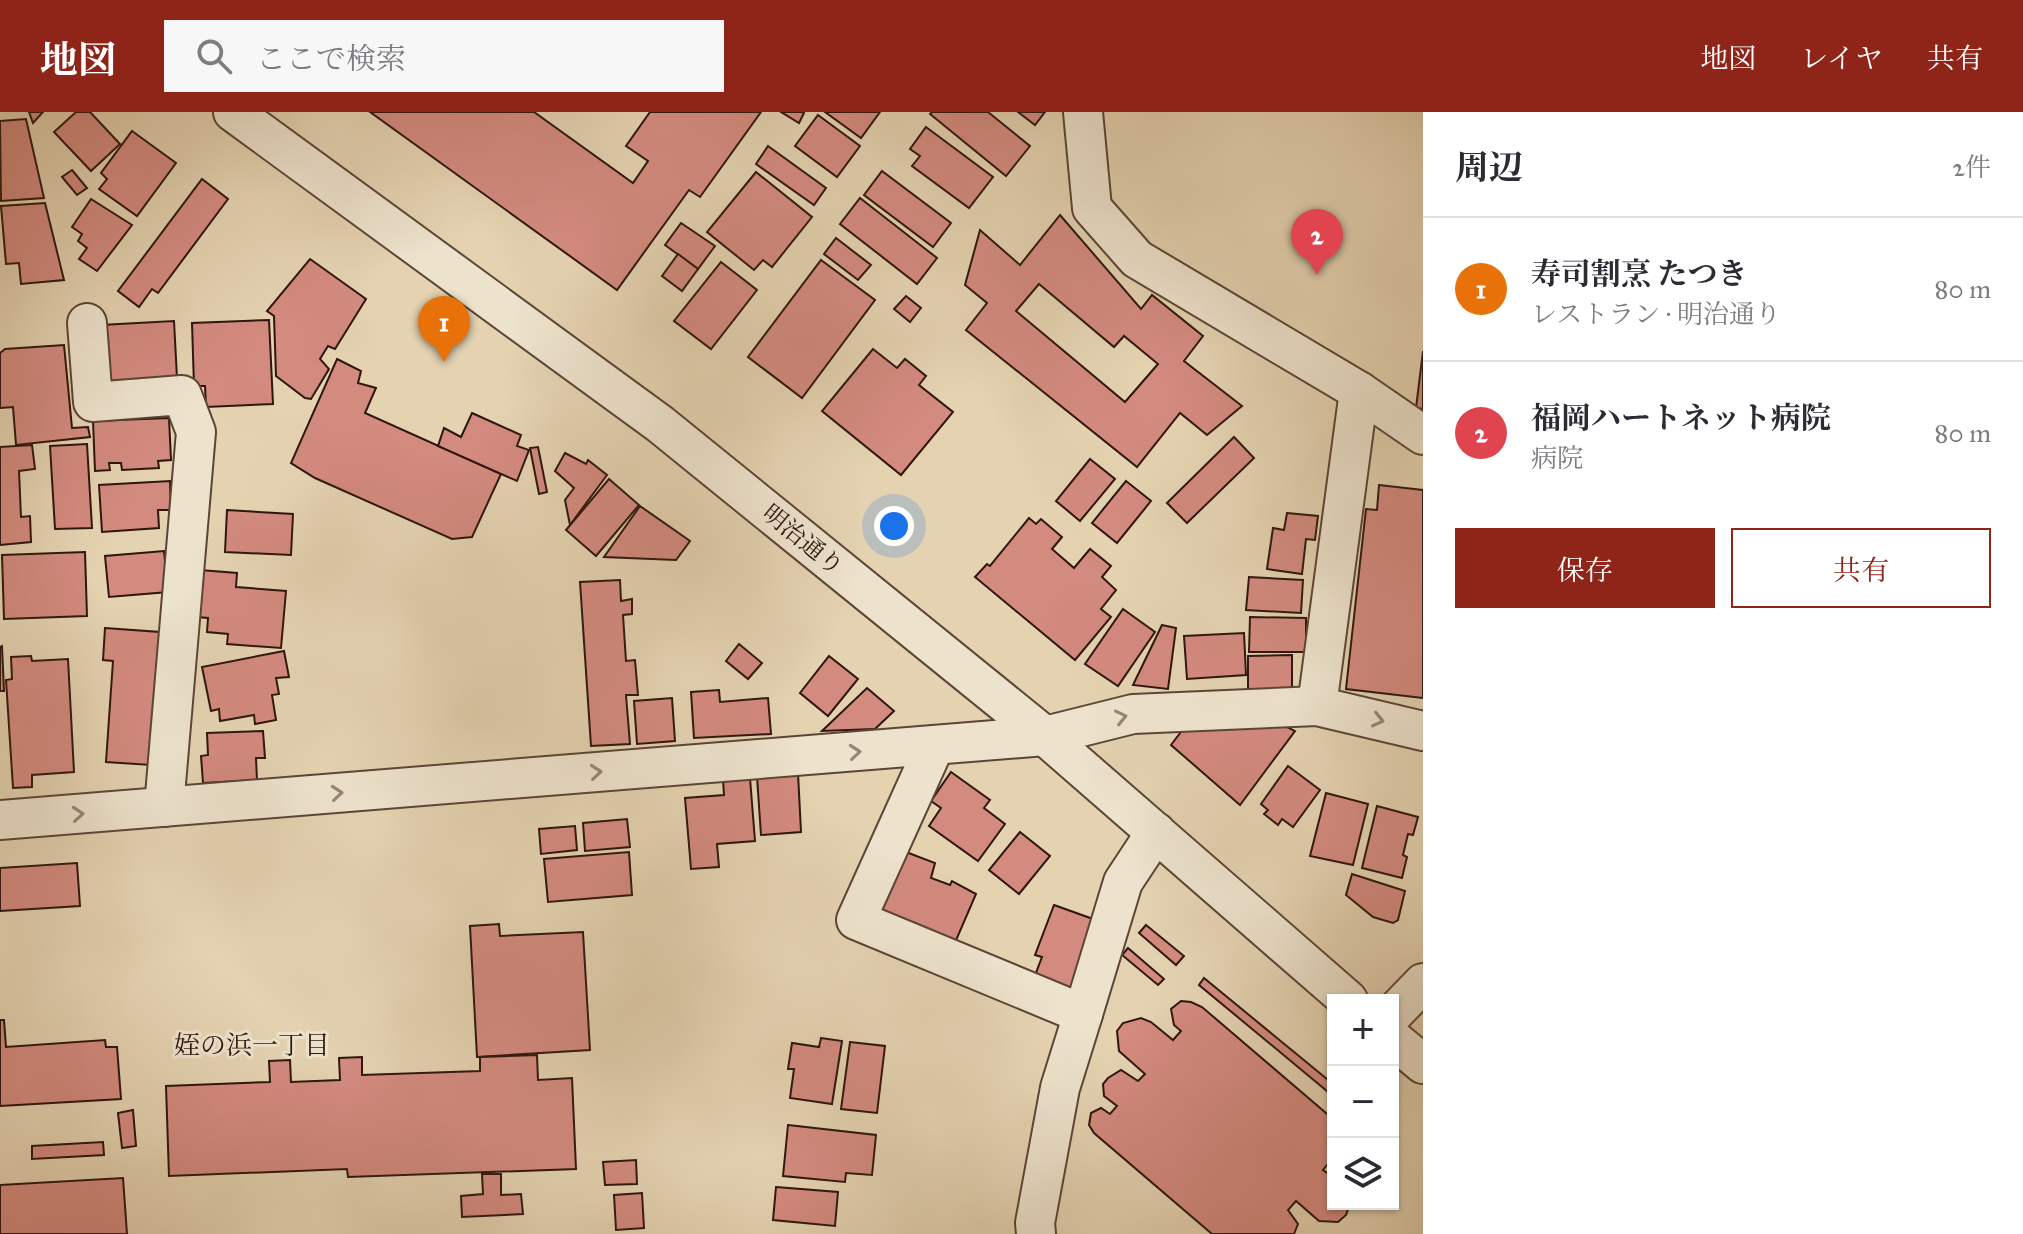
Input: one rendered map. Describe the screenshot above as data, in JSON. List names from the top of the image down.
{
  "streets": {
    "street": ["明治通り"]
  },
  "districts": ["姪の浜一丁目"],
  "page": {
    "header": "地図",
    "search": "ここで検索",
    "nav": ["地図", "レイヤ", "共有"],
    "heading": ["周辺", "2件"],
    "pins": ["2", "1"],
    "list": [
      {
        "mark": "1",
        "name": "寿司割烹 たつき",
        "note": "レストラン · 明治通り",
        "value": "80 m"
      },
      {
        "mark": "2",
        "name": "福岡ハートネット病院",
        "note": "病院",
        "value": "80 m"
      }
    ],
    "buttons": ["保存", "共有"],
    "map_buttons": ["+", "−"]
  }
}
